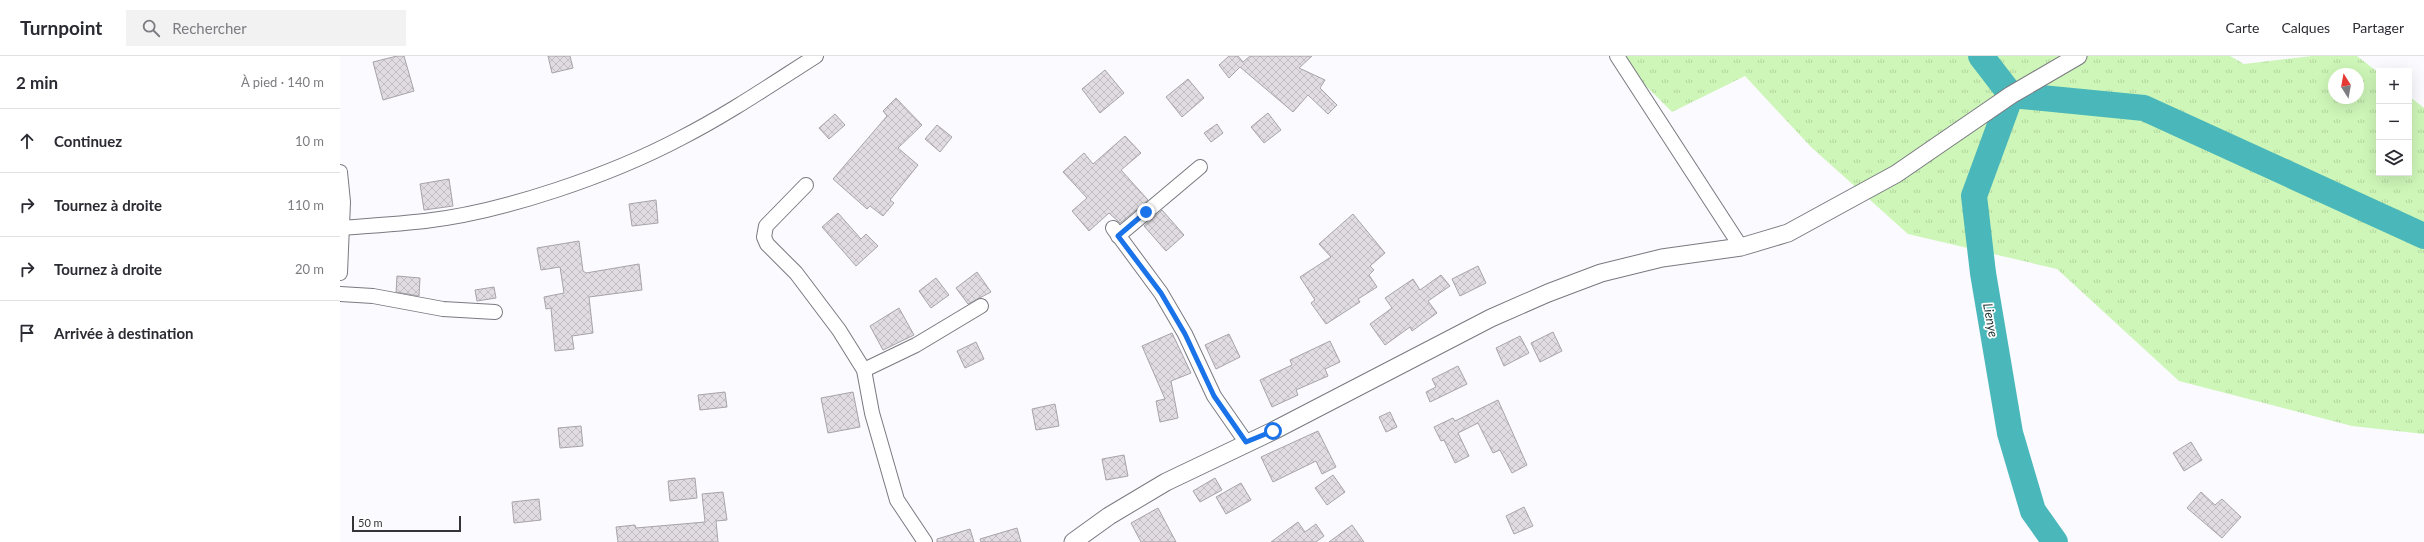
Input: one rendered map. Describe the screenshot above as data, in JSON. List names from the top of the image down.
{
  "water": ["Lienye"],
  "scale_bar": "50 m",
  "north": "top",
  "page": {
    "header": "Turnpoint",
    "search": "Rechercher",
    "nav": ["Carte", "Calques", "Partager"],
    "heading": ["2 min", "À pied · 140 m"],
    "map_buttons": ["+", "−"],
    "list": [
      ["Continuez", "10 m"],
      ["Tournez à droite", "110 m"],
      ["Tournez à droite", "20 m"],
      "Arrivée à destination"
    ],
    "scale": "50 m"
  }
}
